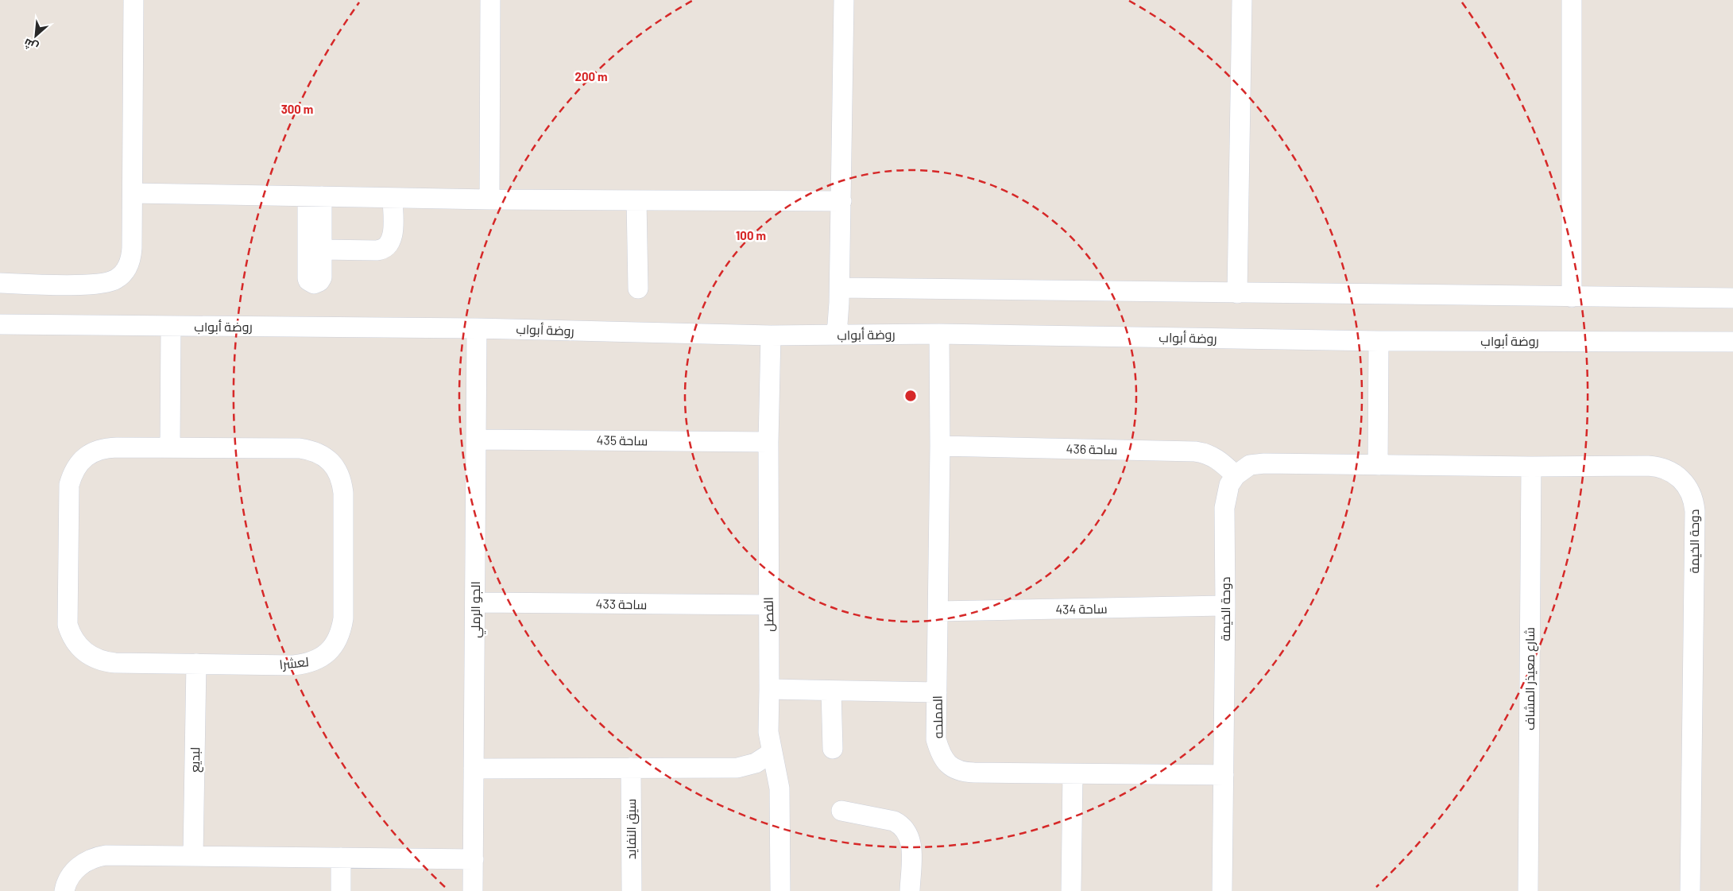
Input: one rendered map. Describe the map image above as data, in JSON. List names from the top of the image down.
{
  "streets": {
    "street": [
      "روضة أبواب",
      "ساحة 435",
      "ساحة 436",
      "دوحة الخيمة",
      "ساحة 433",
      "ساحة 434",
      "الجو الرملي",
      "الفصل",
      "لعشرا",
      "شارع معيذر المشاف",
      "المملحه",
      "لبديع",
      "سيق النفايد"
    ]
  },
  "crossings": [
    ["روضة أبواب", "الجو الرملي"],
    ["روضة أبواب", "الفصل"],
    ["روضة أبواب", "المملحه"],
    ["ساحة 435", "الجو الرملي"],
    ["ساحة 435", "الفصل"],
    ["ساحة 436", "دوحة الخيمة"],
    ["ساحة 436", "المملحه"],
    ["دوحة الخيمة", "ساحة 434"],
    ["دوحة الخيمة", "شارع معيذر المشاف"],
    ["دوحة الخيمة", "المملحه"],
    ["ساحة 433", "الجو الرملي"],
    ["ساحة 433", "الفصل"],
    ["ساحة 434", "المملحه"],
    ["لعشرا", "لبديع"]
  ],
  "north": "bottom left",
  "rings": ["200 m", "300 m", "100 m"]
}
